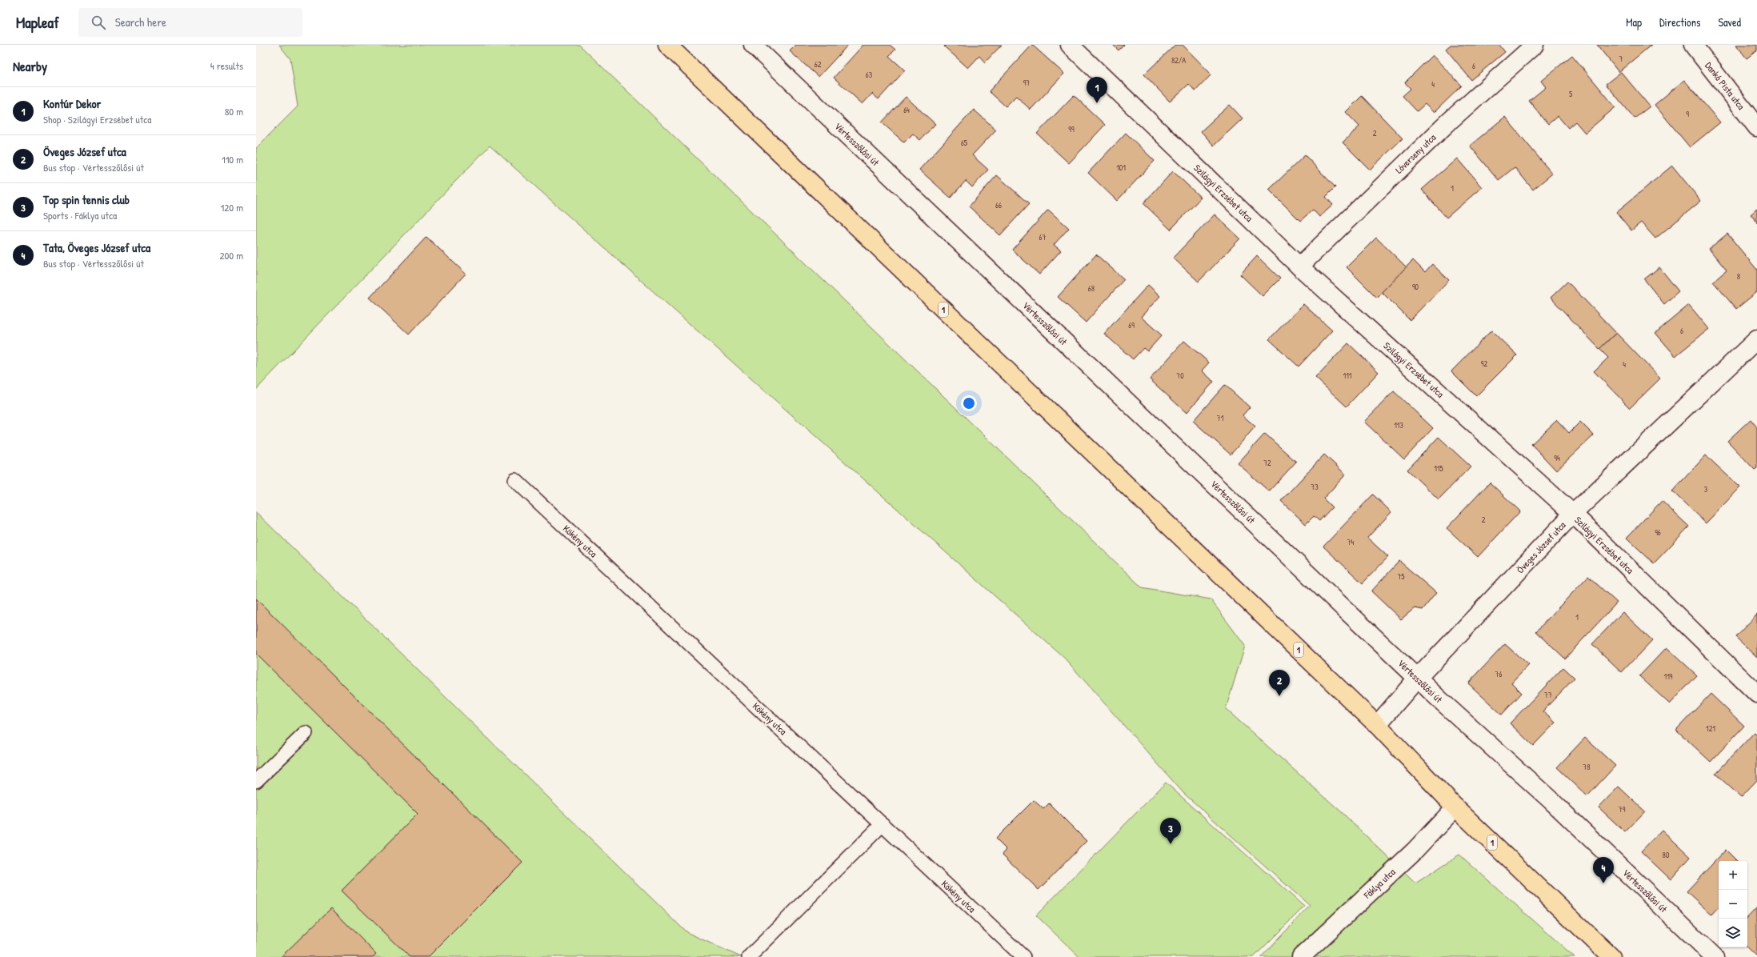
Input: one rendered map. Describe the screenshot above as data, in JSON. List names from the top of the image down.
{
  "streets": {
    "main road": ["1"],
    "street": [
      "Dankó Pista utca",
      "Vértesszőlősi út",
      "Lóverseny utca",
      "Szilágyi Erzsébet utca",
      "Öveges József utca",
      "Fáklya utca"
    ],
    "lane": ["Kökény utca"]
  },
  "crossings": [
    ["Vértesszőlősi út", "Öveges József utca"],
    ["Lóverseny utca", "Szilágyi Erzsébet utca"],
    ["Szilágyi Erzsébet utca", "Öveges József utca"],
    ["1", "Öveges József utca"],
    ["1", "Fáklya utca"]
  ],
  "house_numbers": [
    "7",
    "82/A",
    "62",
    "6",
    "63",
    "97",
    "4",
    "5",
    "64",
    "9",
    "99",
    "2",
    "65",
    "101",
    "1",
    "66",
    "67",
    "8",
    "90",
    "68",
    "69",
    "6",
    "92",
    "4",
    "70",
    "111",
    "71",
    "113",
    "94",
    "72",
    "115",
    "73",
    "3",
    "2",
    "96",
    "74",
    "75",
    "1",
    "76",
    "119",
    "77",
    "121",
    "78",
    "79",
    "80"
  ],
  "page": {
    "header": "Mapleaf",
    "search": "Search here",
    "nav": ["Map", "Directions", "Saved"],
    "heading": ["Nearby", "4 results"],
    "pins": [
      "1",
      "2",
      "3",
      "4"
    ],
    "list": [
      {
        "mark": "1",
        "name": "Kontúr Dekor",
        "note": "Shop · Szilágyi Erzsébet utca",
        "value": "80 m"
      },
      {
        "mark": "2",
        "name": "Öveges József utca",
        "note": "Bus stop · Vértesszőlősi út",
        "value": "110 m"
      },
      {
        "mark": "3",
        "name": "Top spin tennis club",
        "note": "Sports · Fáklya utca",
        "value": "120 m"
      },
      {
        "mark": "4",
        "name": "Tata, Öveges József utca",
        "note": "Bus stop · Vértesszőlősi út",
        "value": "200 m"
      }
    ],
    "map_buttons": ["+", "−"]
  }
}
